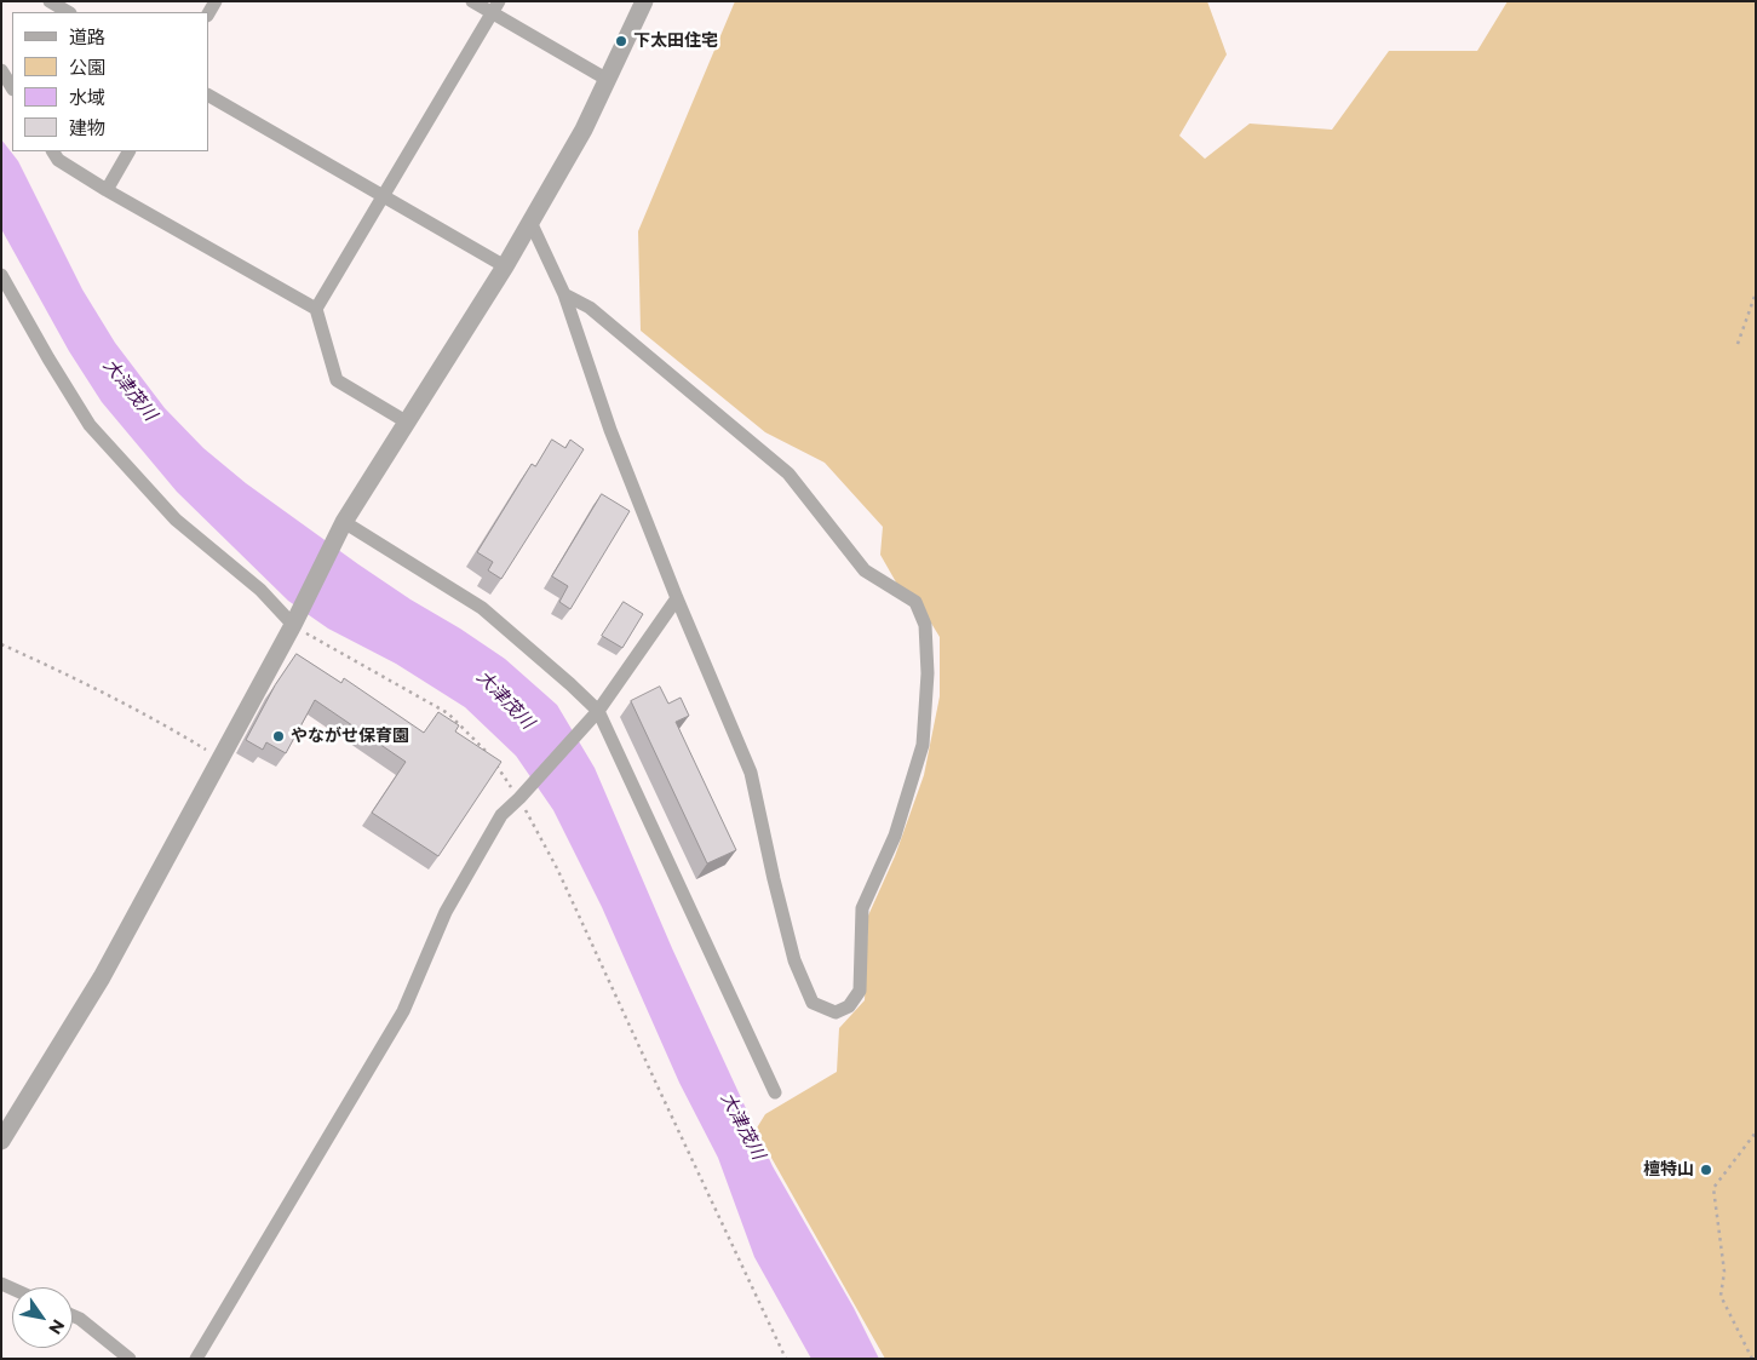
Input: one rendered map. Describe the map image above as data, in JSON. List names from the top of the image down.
{
  "water": ["大津茂川"],
  "places": ["下太田住宅", "やながせ保育園", "檀特山"],
  "legend": [
    "道路",
    "公園",
    "水域",
    "建物"
  ],
  "north": "bottom right"
}
